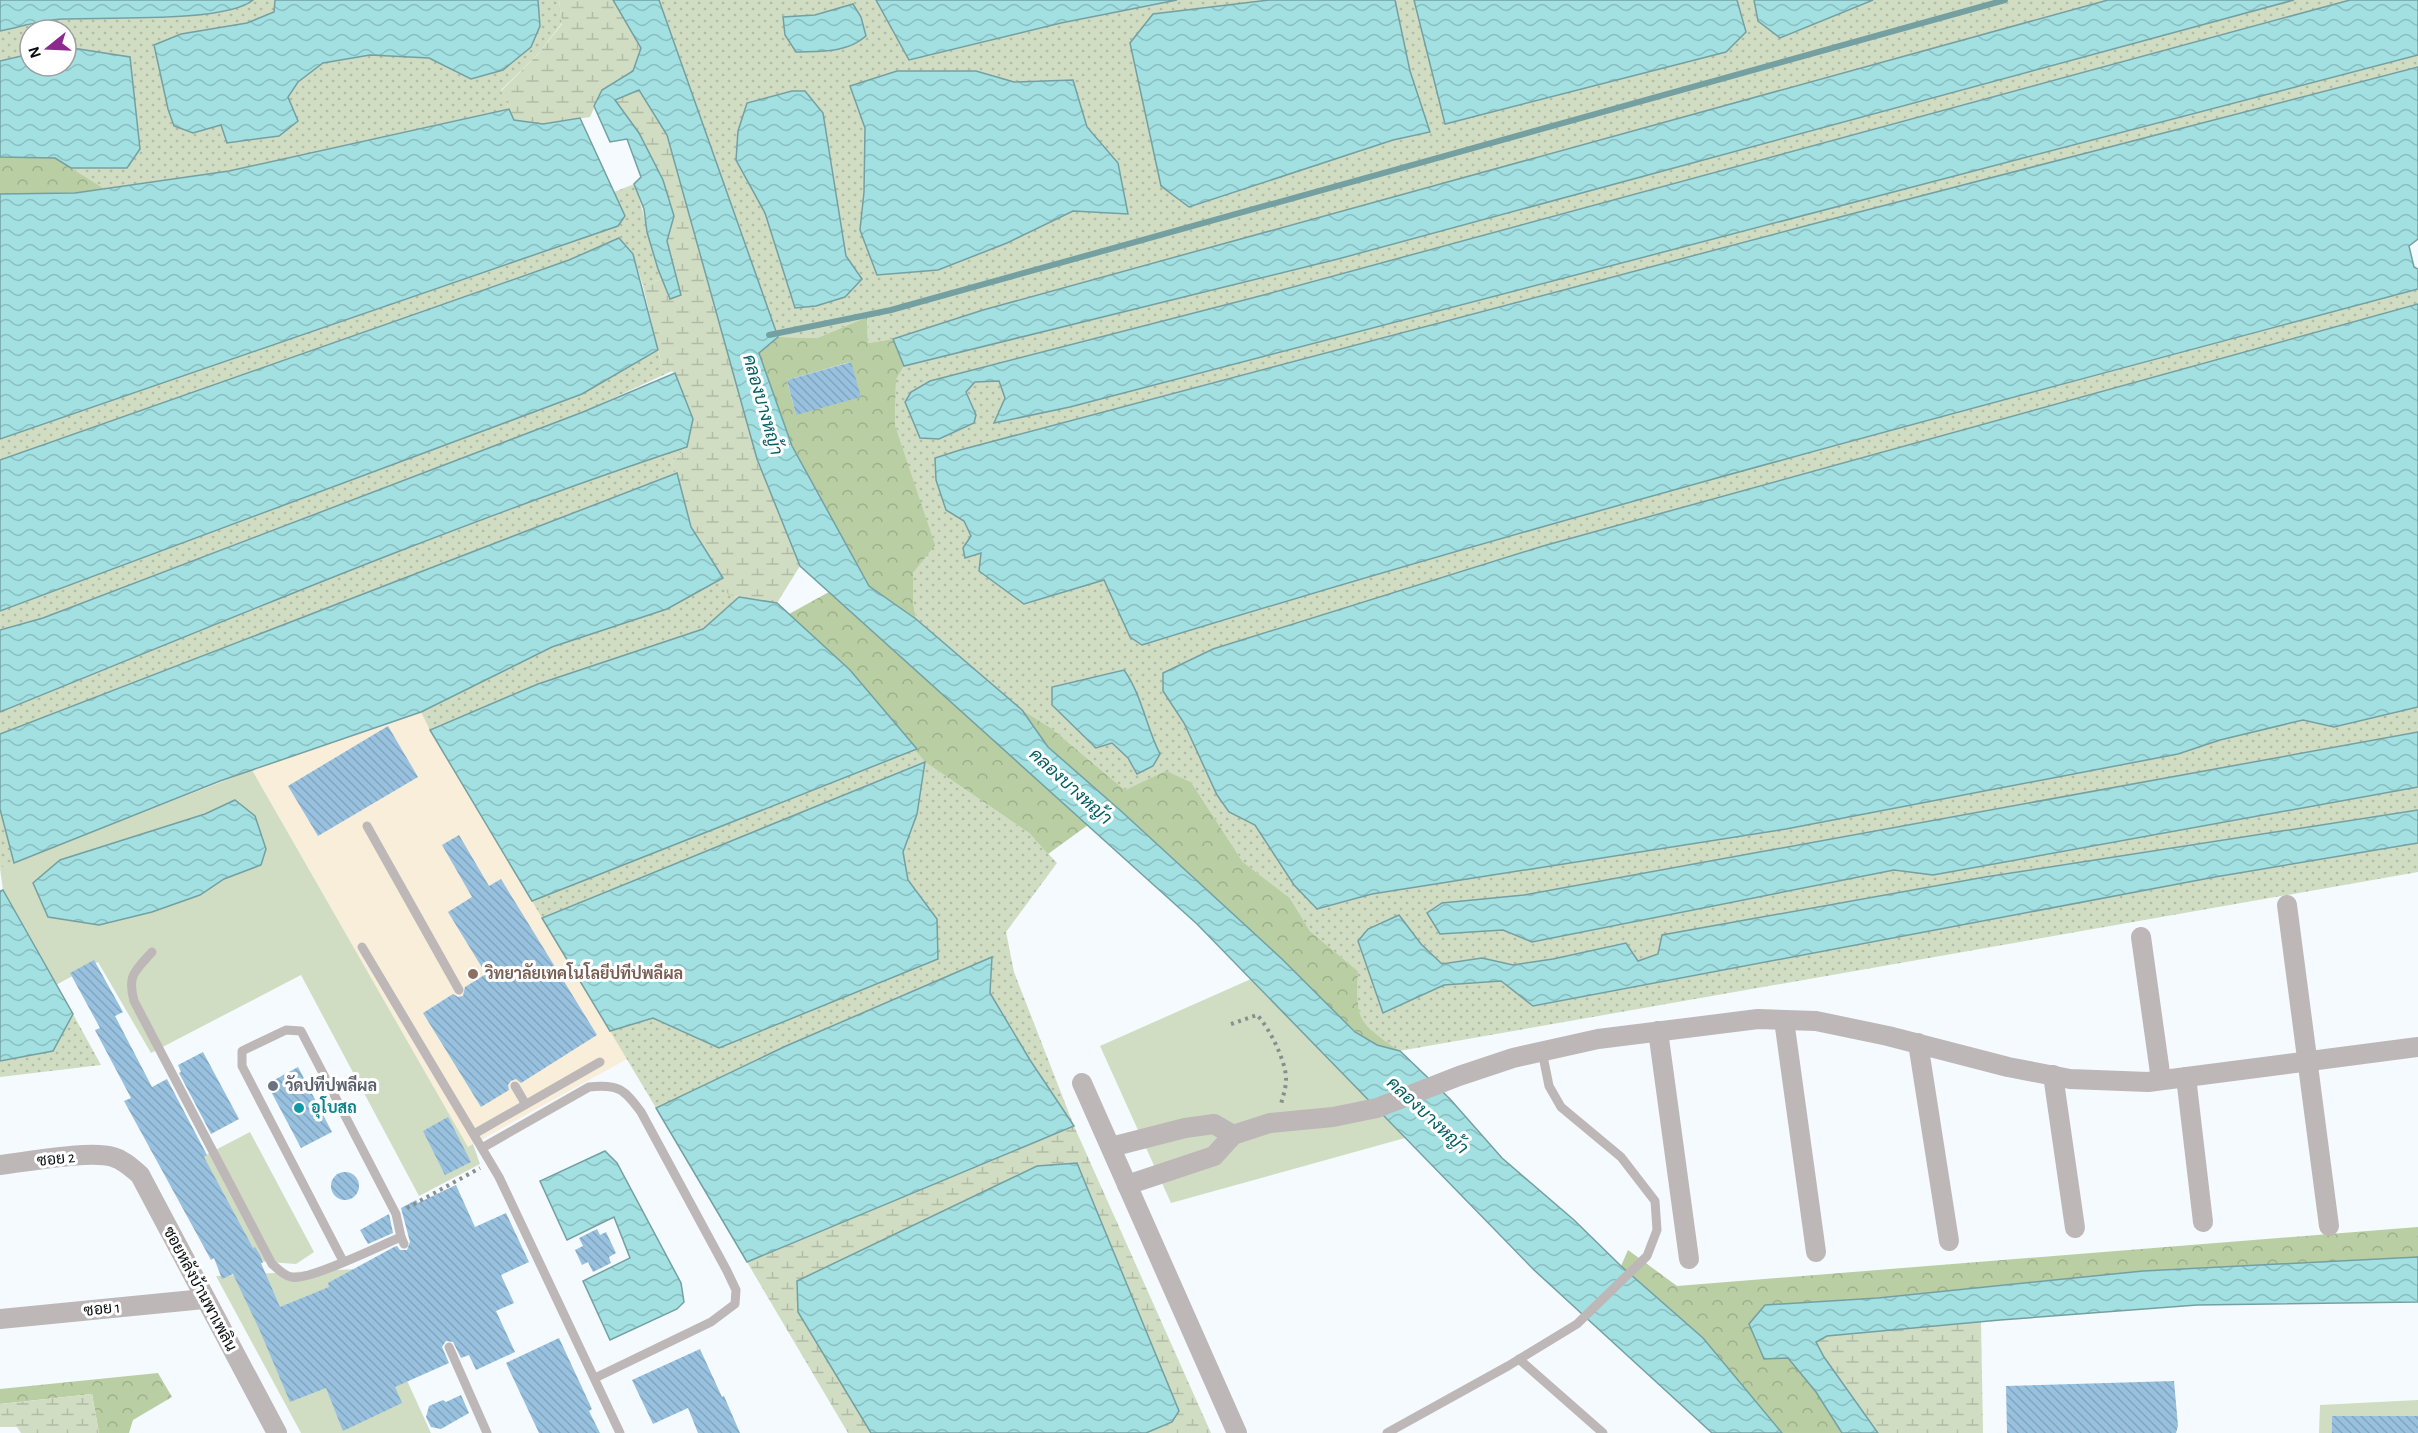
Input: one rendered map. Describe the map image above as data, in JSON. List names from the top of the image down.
{
  "streets": {
    "street": ["ซอย 2", "ซอยหลังบ้านพาเพลิน", "ซอย 1"]
  },
  "crossings": [
    ["ซอย 2", "ซอยหลังบ้านพาเพลิน"],
    ["ซอยหลังบ้านพาเพลิน", "ซอย 1"]
  ],
  "water": ["คลองบางหญ้า"],
  "places": ["วิทยาลัยเทคโนโลยีปทีปพลีผล", "วัดปทีปพลีผล", "อุโบสถ"],
  "north": "left"
}
